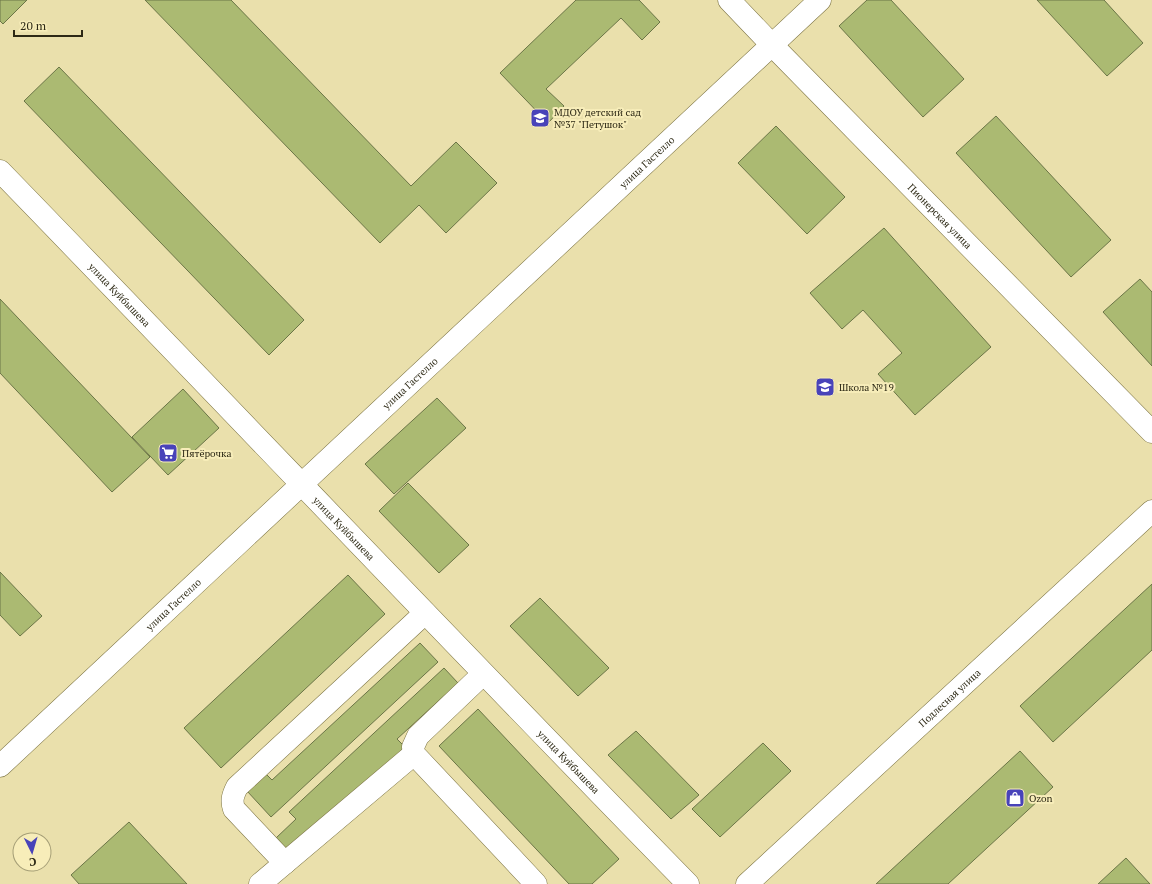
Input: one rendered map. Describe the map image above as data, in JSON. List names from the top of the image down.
{
  "streets": {
    "street": [
      "улица Гастелло",
      "Пионерская улица",
      "улица Куйбышева",
      "Подлесная улица"
    ]
  },
  "crossings": [
    ["улица Гастелло", "Пионерская улица"],
    ["улица Гастелло", "улица Куйбышева"]
  ],
  "places": {
    "school or university": ["МДОУ детский сад №37 \"Петушок\"", "Школа №19"],
    "supermarket": ["Пятёрочка"],
    "shop": ["Ozon"]
  },
  "scale_bar": "20 m",
  "north": "bottom"
}
